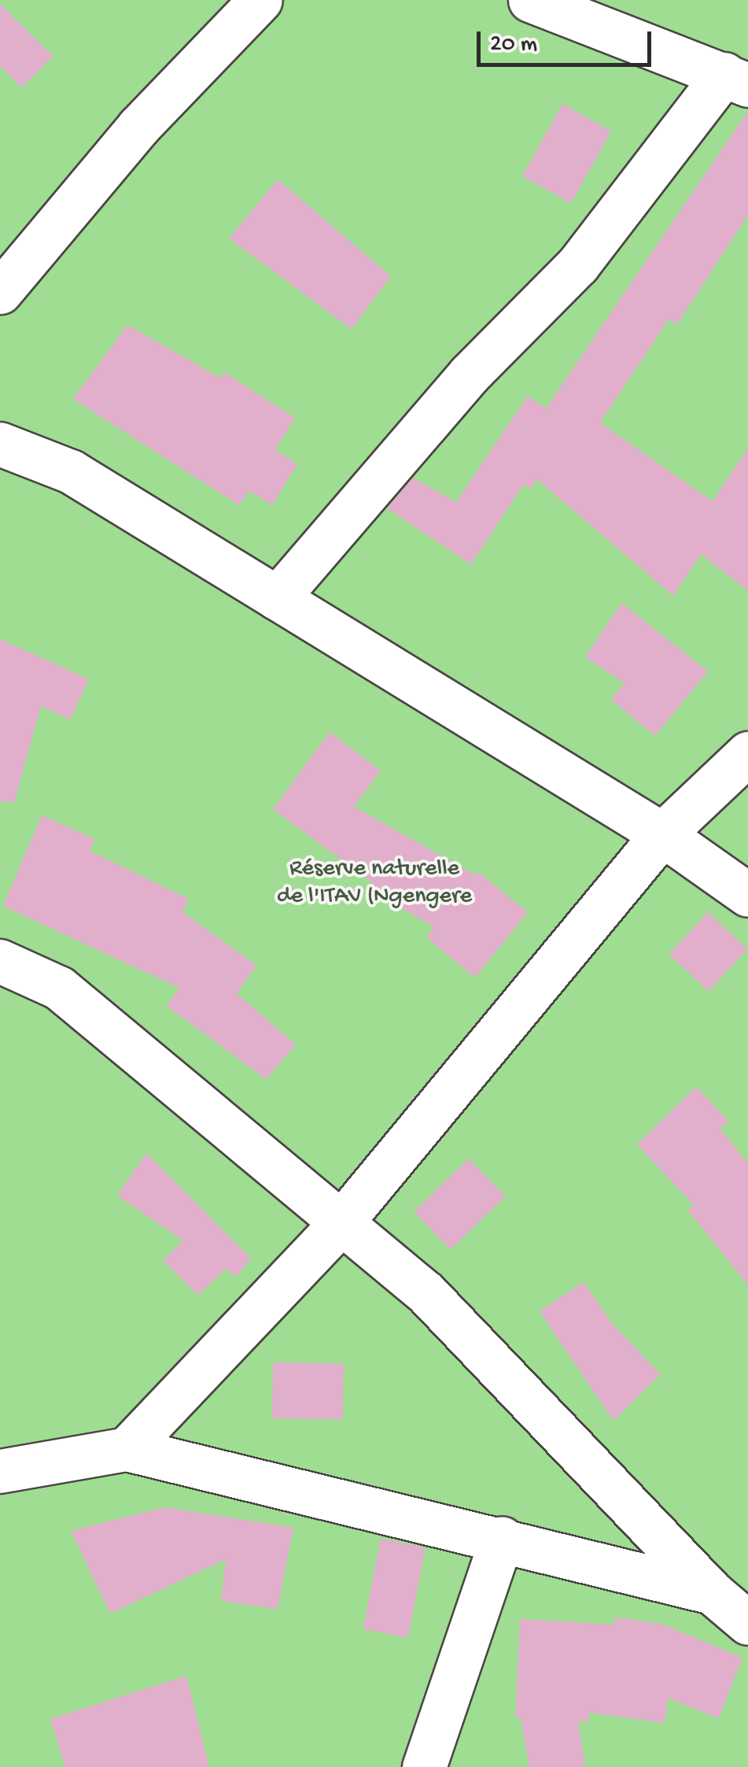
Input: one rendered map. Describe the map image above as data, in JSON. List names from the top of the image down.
{
  "parks": ["Réserve naturelle de l'ITAV (Ngengere"],
  "scale_bar": "20 m"
}
